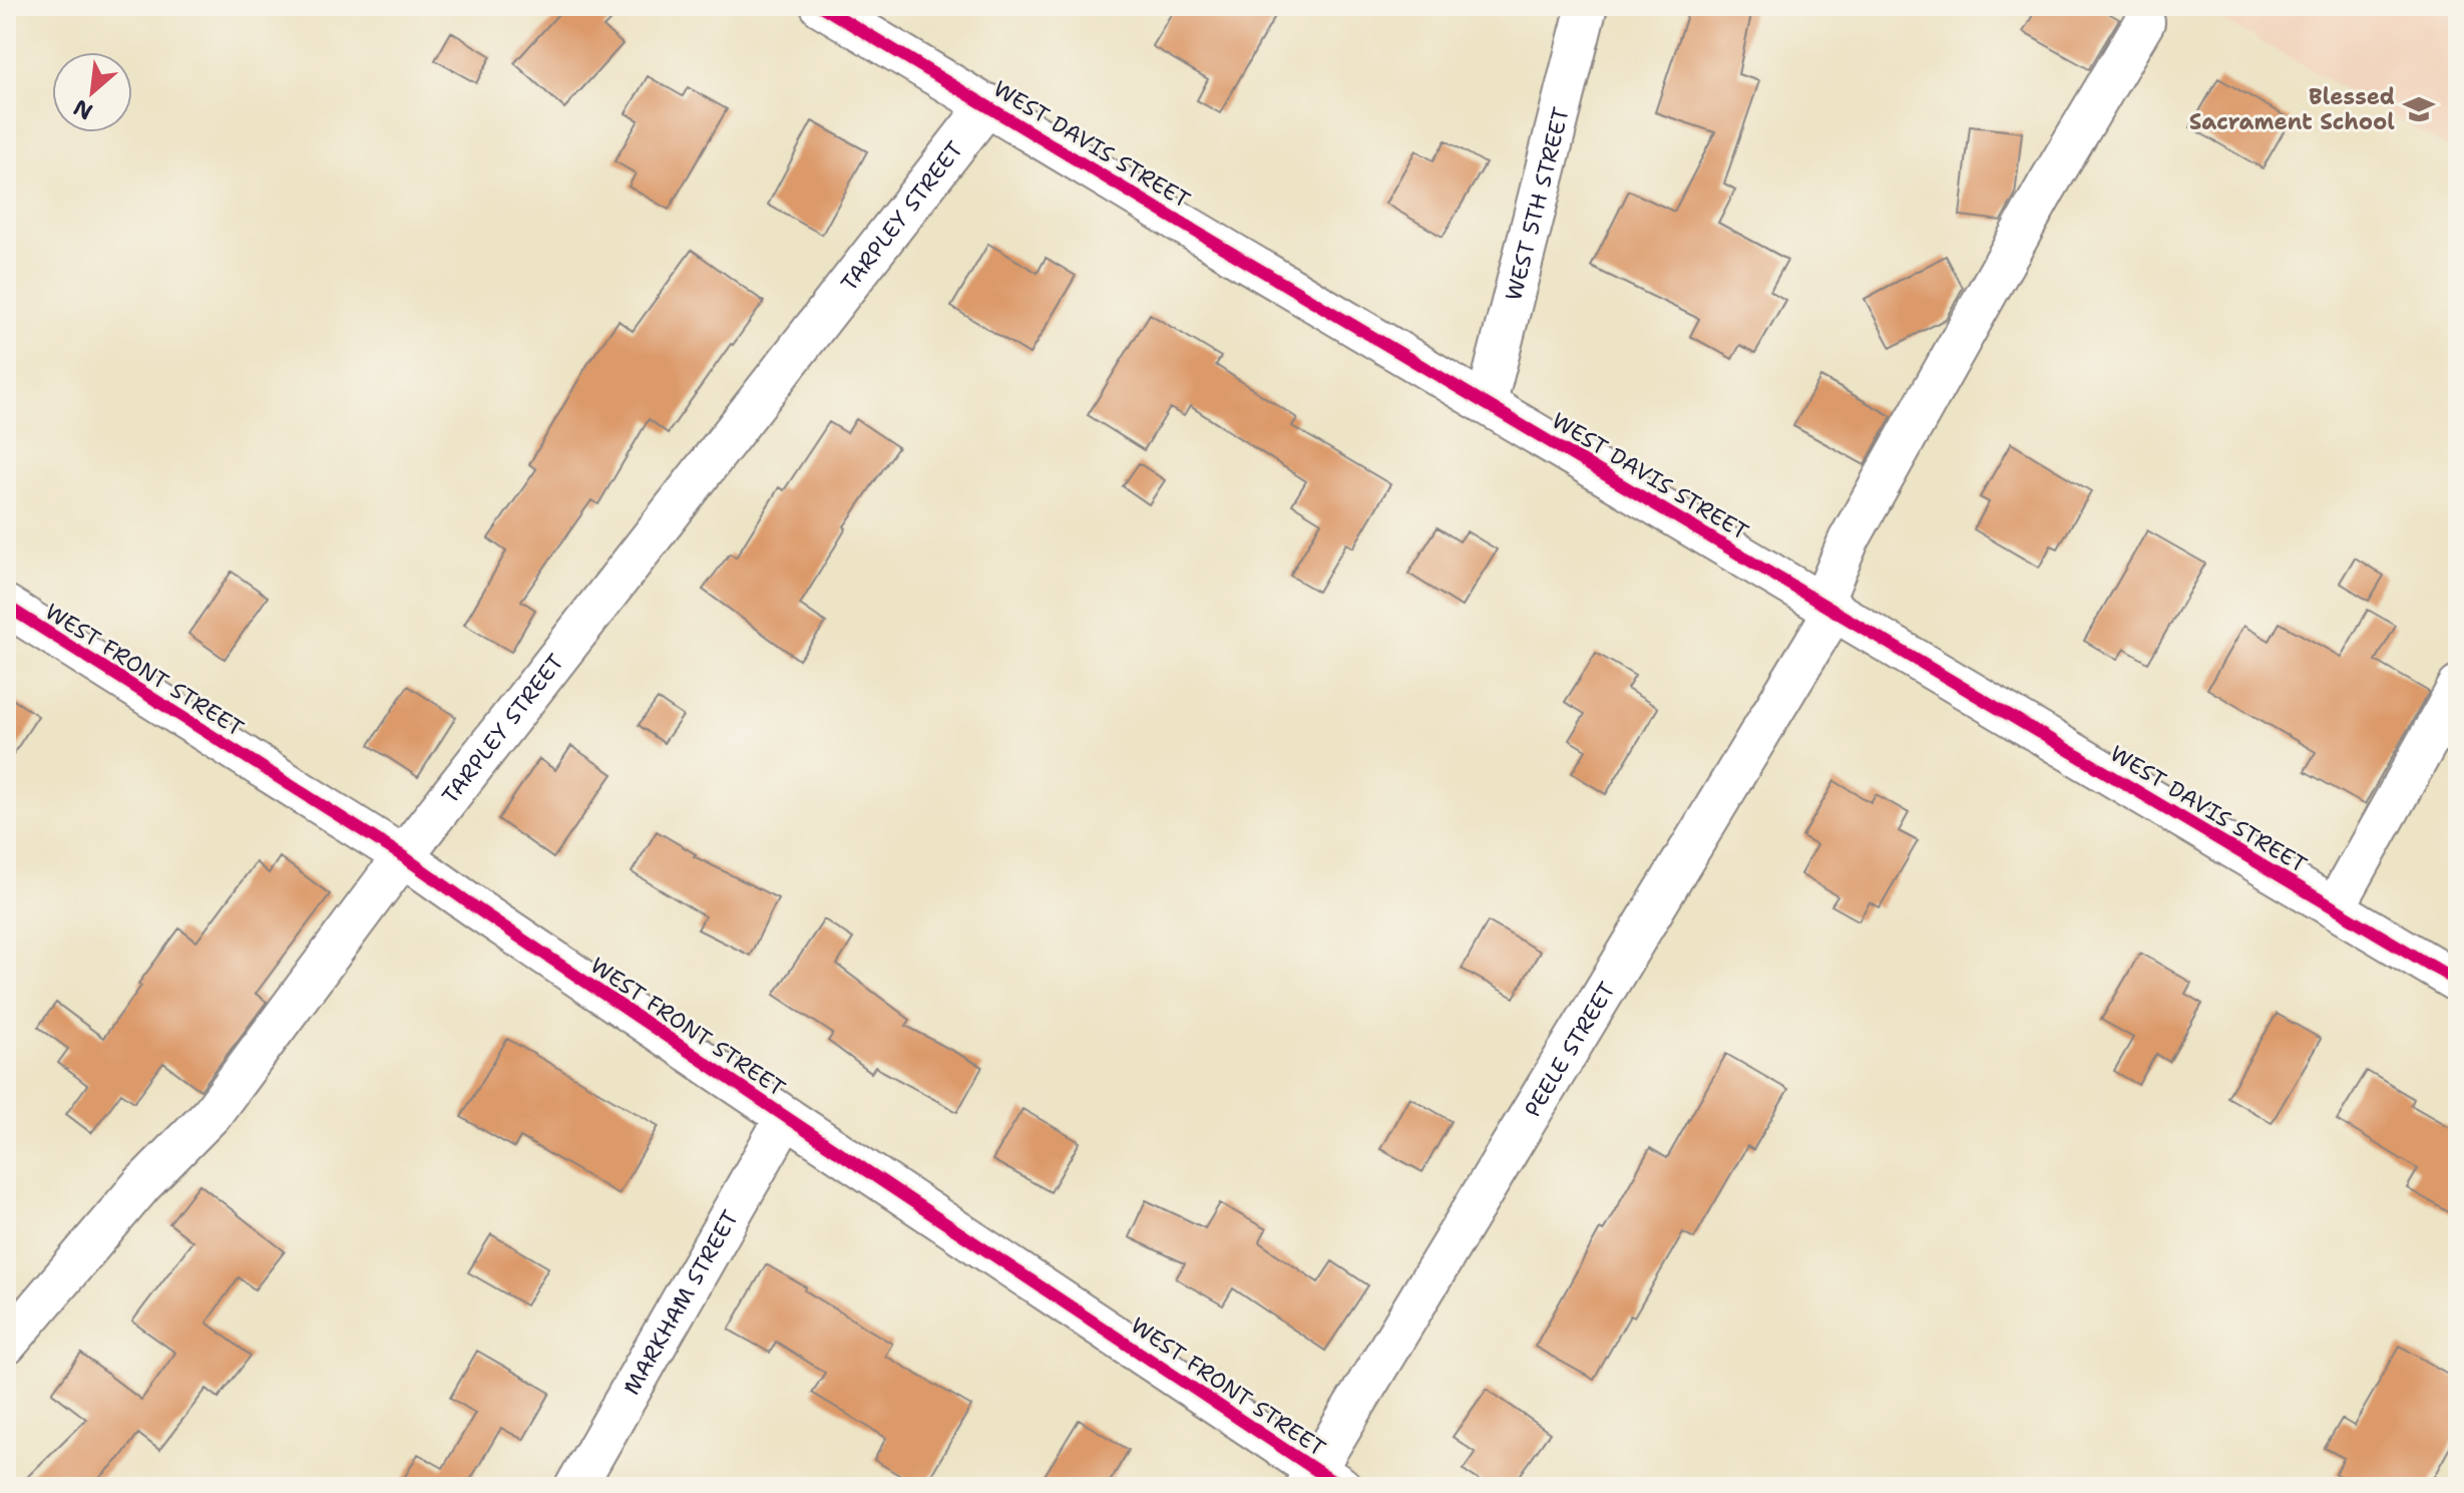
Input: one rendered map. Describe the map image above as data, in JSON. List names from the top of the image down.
{
  "streets": {
    "street": [
      "WEST DAVIS STREET",
      "WEST 5TH STREET",
      "TARPLEY STREET",
      "WEST FRONT STREET",
      "PEELE STREET",
      "MARKHAM STREET"
    ]
  },
  "crossings": [
    ["WEST DAVIS STREET", "WEST 5TH STREET"],
    ["WEST DAVIS STREET", "TARPLEY STREET"],
    ["WEST DAVIS STREET", "PEELE STREET"],
    ["TARPLEY STREET", "WEST FRONT STREET"],
    ["WEST FRONT STREET", "PEELE STREET"],
    ["WEST FRONT STREET", "MARKHAM STREET"]
  ],
  "places": {
    "school or university": ["Blessed Sacrament School"]
  },
  "north": "bottom left"
}
